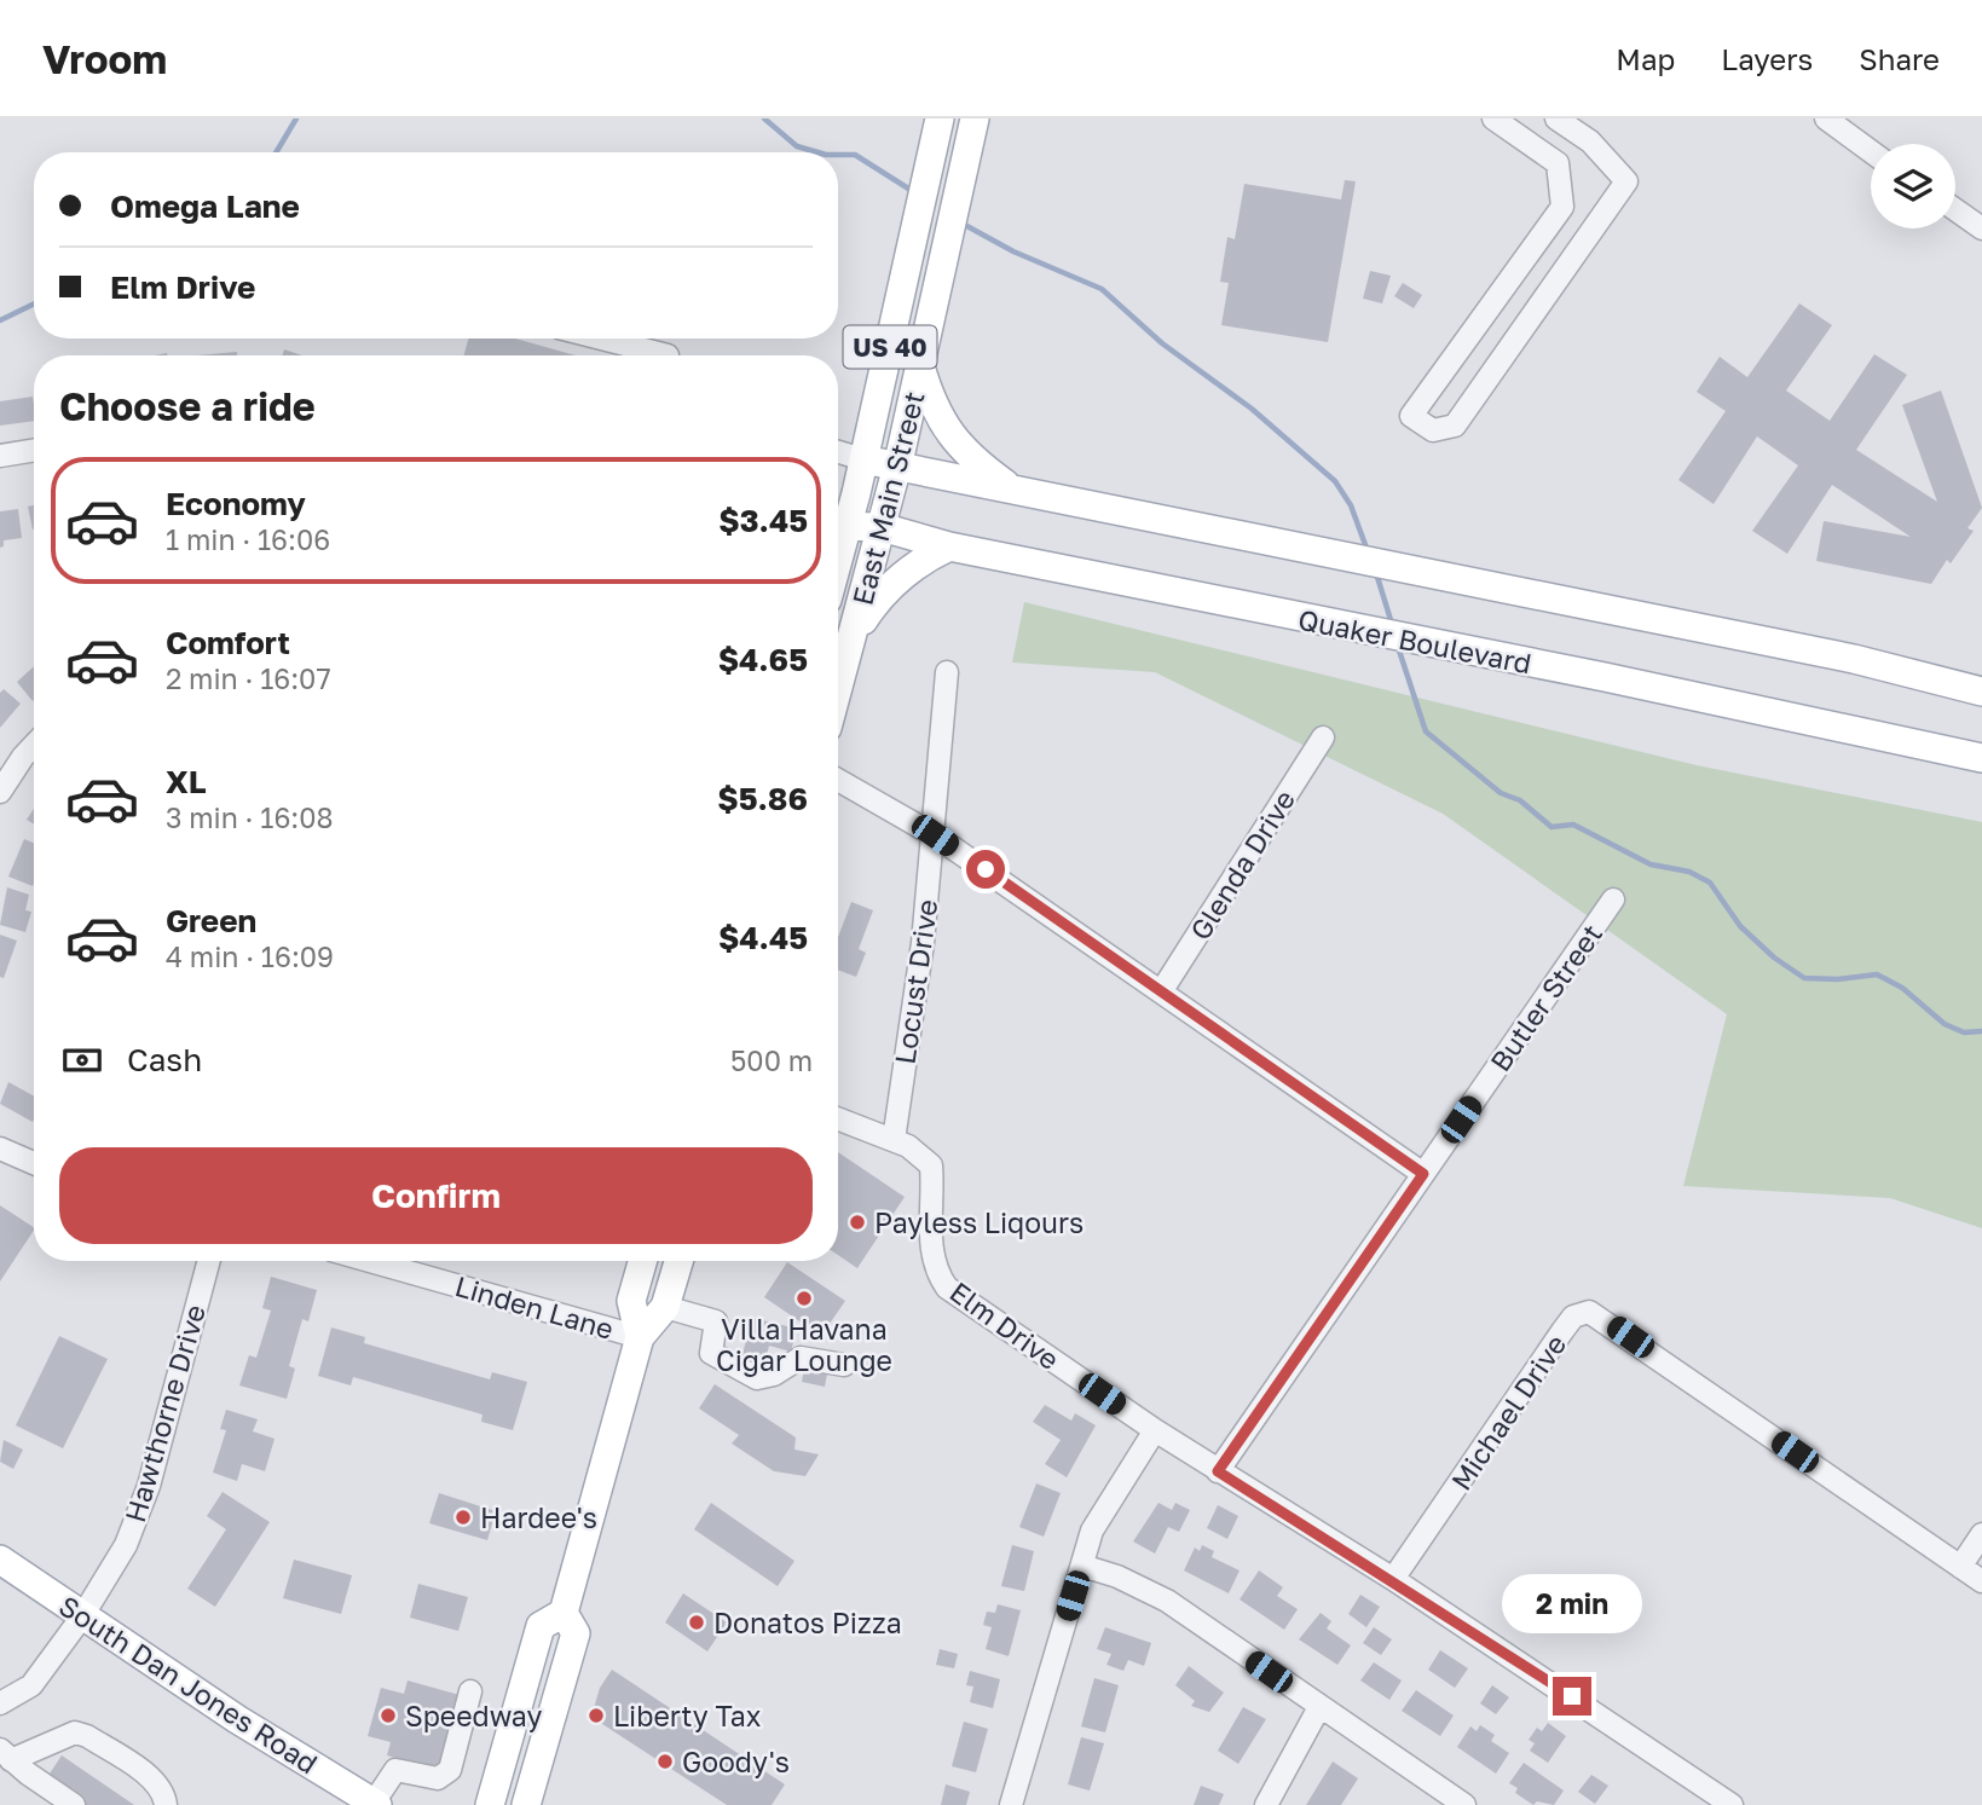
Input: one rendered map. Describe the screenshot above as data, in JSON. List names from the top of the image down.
{
  "streets": {
    "main road": [
      "US 40",
      "East Main Street",
      "Quaker Boulevard",
      "South Dan Jones Road"
    ],
    "street": [
      "Glenda Drive",
      "Locust Drive",
      "Butler Street",
      "Linden Lane",
      "Elm Drive",
      "Michael Drive",
      "Hawthorne Drive"
    ]
  },
  "crossings": [
    ["East Main Street", "Quaker Boulevard"],
    ["Locust Drive", "Elm Drive"],
    ["Butler Street", "Elm Drive"],
    ["Elm Drive", "Michael Drive"],
    ["Hawthorne Drive", "South Dan Jones Road"]
  ],
  "places": [
    "Payless Liqours",
    "Villa Havana Cigar Lounge",
    "Hardee's",
    "Donatos Pizza",
    "Speedway",
    "Liberty Tax",
    "Goody's"
  ],
  "page": {
    "header": "Vroom",
    "nav": ["Map", "Layers", "Share"],
    "banner": ["Omega Lane", "Elm Drive"],
    "heading": "Choose a ride",
    "list": [
      {
        "name": "Economy",
        "note": "1 min · 16:06",
        "value": "$3.45"
      },
      {
        "name": "Comfort",
        "note": "2 min · 16:07",
        "value": "$4.65"
      },
      {
        "name": "XL",
        "note": "3 min · 16:08",
        "value": "$5.86"
      },
      {
        "name": "Green",
        "note": "4 min · 16:09",
        "value": "$4.45"
      }
    ],
    "pay": ["Cash", "500 m"],
    "buttons": "Confirm",
    "bubble": "2 min"
  }
}
